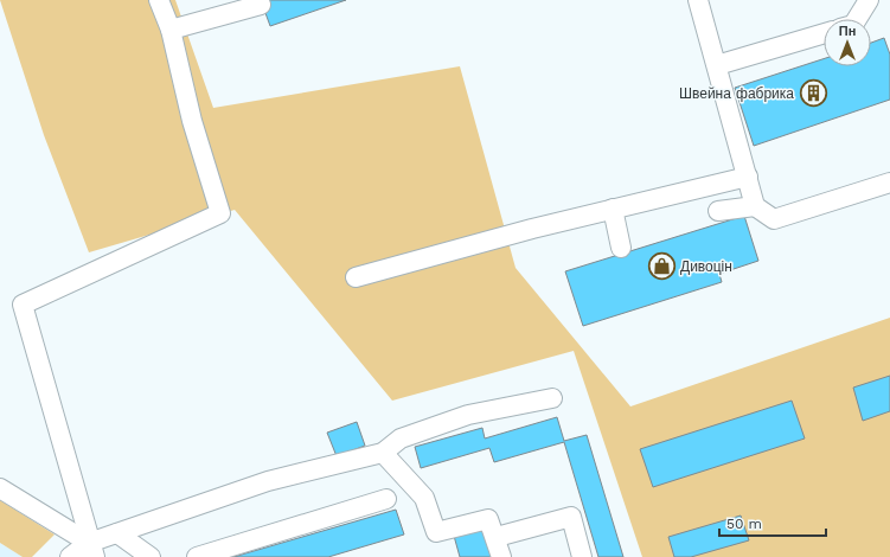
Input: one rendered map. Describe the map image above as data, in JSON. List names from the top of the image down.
{
  "places": {
    "building": ["Швейна фабрика"],
    "shop": ["Дивоцін"]
  },
  "scale_bar": "50 m",
  "north": "top"
}
